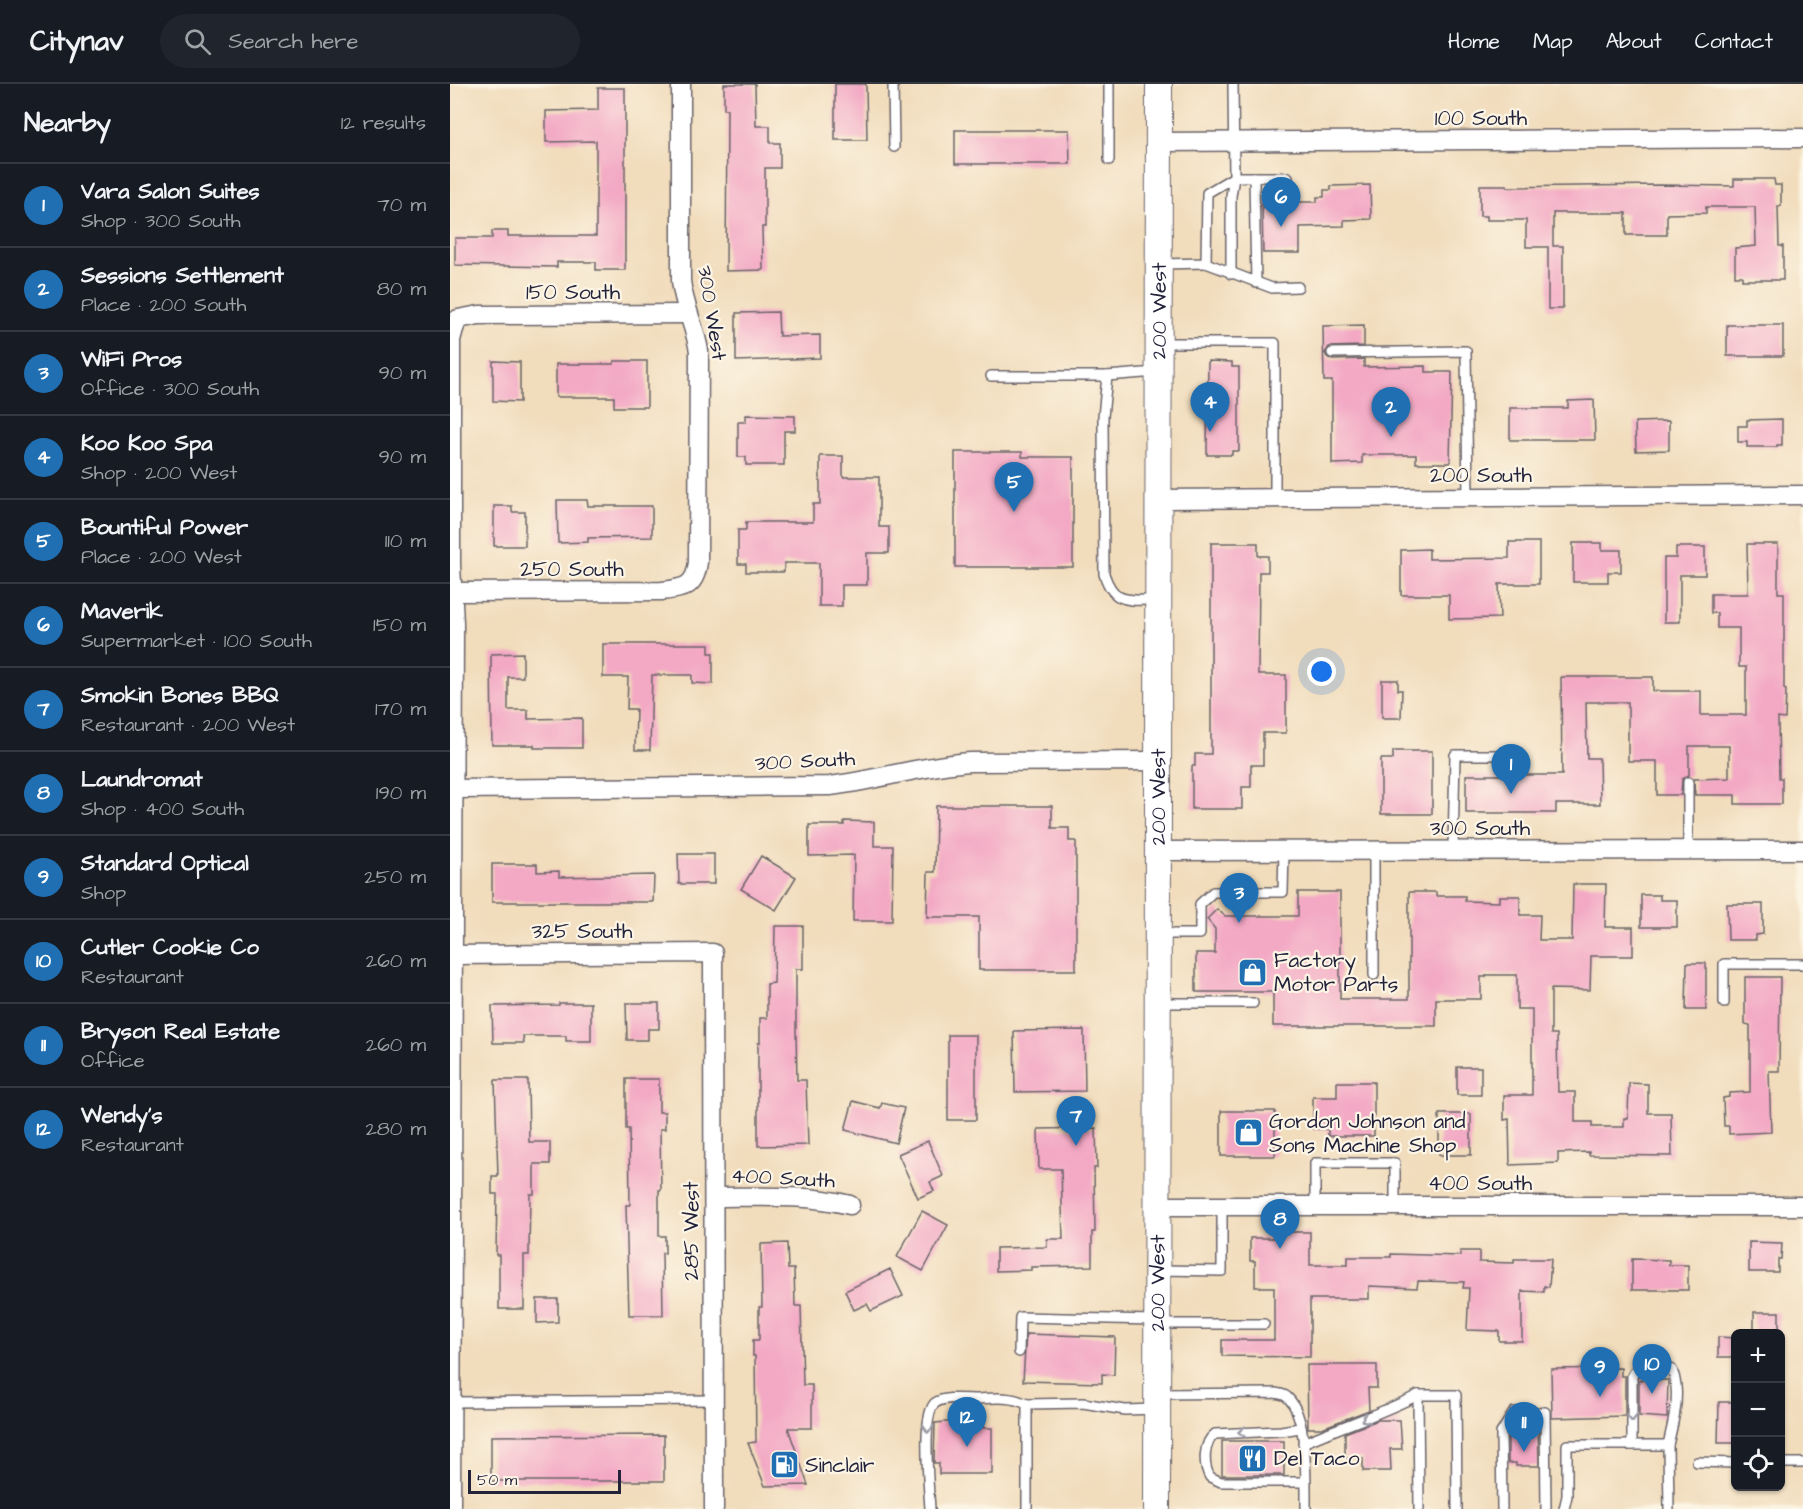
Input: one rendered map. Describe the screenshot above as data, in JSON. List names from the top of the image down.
{
  "streets": {
    "main road": ["200 West"],
    "street": [
      "100 South",
      "150 South",
      "300 West",
      "200 South",
      "250 South",
      "300 South",
      "325 South",
      "400 South",
      "285 West"
    ]
  },
  "crossings": [
    ["100 South", "200 West"],
    ["150 South", "300 West"],
    ["150 South", "250 South"],
    ["200 West", "200 South"],
    ["200 West", "300 South"],
    ["200 West", "400 South"],
    ["300 West", "250 South"],
    ["325 South", "285 West"],
    ["400 South", "285 West"]
  ],
  "places": {
    "shop": ["Factory Motor Parts", "Gordon Johnson and Sons Machine Shop"],
    "restaurant": ["Del Taco"],
    "fuel station": ["Sinclair"]
  },
  "scale_bar": "50 m",
  "page": {
    "header": "Citynav",
    "search": "Search here",
    "nav": [
      "Home",
      "Map",
      "About",
      "Contact"
    ],
    "heading": ["Nearby", "12 results"],
    "list": [
      {
        "mark": "1",
        "name": "Vara Salon Suites",
        "note": "Shop · 300 South",
        "value": "70 m"
      },
      {
        "mark": "2",
        "name": "Sessions Settlement",
        "note": "Place · 200 South",
        "value": "80 m"
      },
      {
        "mark": "3",
        "name": "WiFi Pros",
        "note": "Office · 300 South",
        "value": "90 m"
      },
      {
        "mark": "4",
        "name": "Koo Koo Spa",
        "note": "Shop · 200 West",
        "value": "90 m"
      },
      {
        "mark": "5",
        "name": "Bountiful Power",
        "note": "Place · 200 West",
        "value": "110 m"
      },
      {
        "mark": "6",
        "name": "Maverik",
        "note": "Supermarket · 100 South",
        "value": "150 m"
      },
      {
        "mark": "7",
        "name": "Smokin Bones BBQ",
        "note": "Restaurant · 200 West",
        "value": "170 m"
      },
      {
        "mark": "8",
        "name": "Laundromat",
        "note": "Shop · 400 South",
        "value": "190 m"
      },
      {
        "mark": "9",
        "name": "Standard Optical",
        "note": "Shop",
        "value": "250 m"
      },
      {
        "mark": "10",
        "name": "Cutler Cookie Co",
        "note": "Restaurant",
        "value": "260 m"
      },
      {
        "mark": "11",
        "name": "Bryson Real Estate",
        "note": "Office",
        "value": "260 m"
      },
      {
        "mark": "12",
        "name": "Wendy's",
        "note": "Restaurant",
        "value": "280 m"
      }
    ],
    "pins": [
      "6",
      "4",
      "2",
      "5",
      "1",
      "3",
      "7",
      "8",
      "10",
      "9",
      "12",
      "11"
    ],
    "map_buttons": ["+", "−"],
    "scale": "50 m"
  }
}
